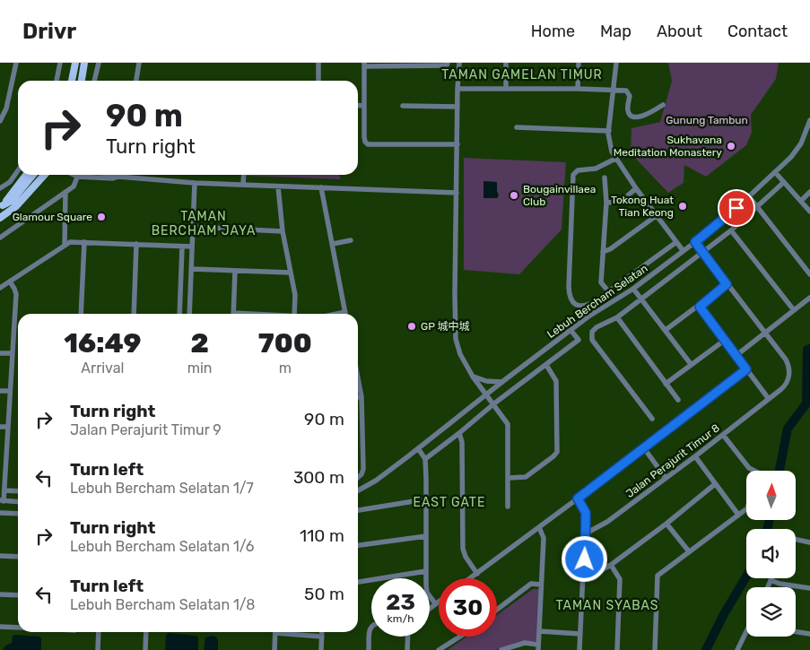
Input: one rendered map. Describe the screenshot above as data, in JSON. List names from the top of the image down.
{
  "streets": {
    "street": ["Lebuh Bercham Selatan", "Jalan Perajurit Timur 8"]
  },
  "crossings": [
    ["Lebuh Bercham Selatan", "Jalan Perajurit Timur 8"]
  ],
  "districts": [
    "TAMAN GAMELAN TIMUR",
    "TAMAN BERCHAM JAYA",
    "EAST GATE",
    "TAMAN SYABAS"
  ],
  "parks": ["Gunung Tambun"],
  "places": [
    "Sukhavana Meditation Monastery",
    "Bougainvillaea Club",
    "Tokong Huat Tian Keong",
    "Glamour Square",
    "GP 城中城"
  ],
  "north": "top",
  "page": {
    "header": "Drivr",
    "nav": [
      "Home",
      "Map",
      "About",
      "Contact"
    ],
    "turn": ["90 m", "Turn right"],
    "eta": [
      "16:49",
      "Arrival",
      "2",
      "min",
      "700",
      "m"
    ],
    "list": [
      {
        "name": "Turn right",
        "note": "Jalan Perajurit Timur 9",
        "value": "90 m"
      },
      {
        "name": "Turn left",
        "note": "Lebuh Bercham Selatan 1/7",
        "value": "300 m"
      },
      {
        "name": "Turn right",
        "note": "Lebuh Bercham Selatan 1/6",
        "value": "110 m"
      },
      {
        "name": "Turn left",
        "note": "Lebuh Bercham Selatan 1/8",
        "value": "50 m"
      }
    ],
    "speed": "23 km/h",
    "limit": "30"
  }
}
